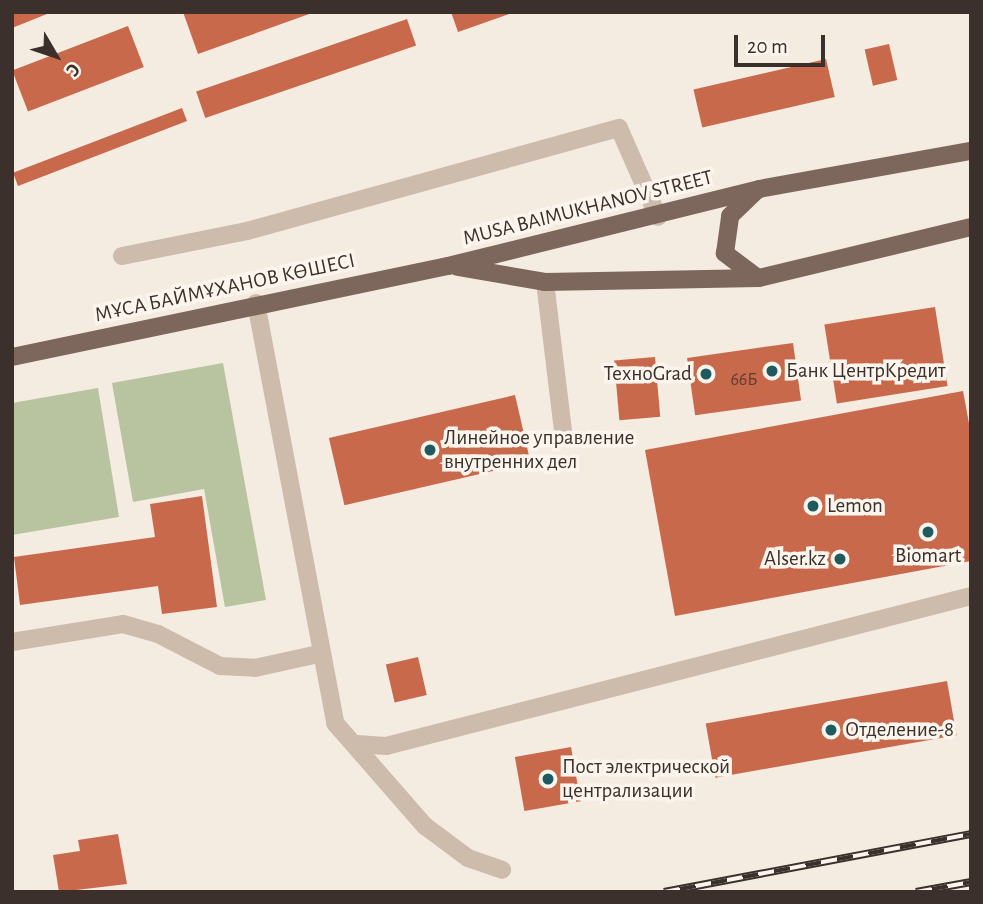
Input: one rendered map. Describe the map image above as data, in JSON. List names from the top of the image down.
{
  "streets": {
    "main road": ["MUSA BAIMUKHANOV STREET", "МҰСА БАЙМҰХАНОВ КӨШЕСІ"]
  },
  "crossings": [
    ["MUSA BAIMUKHANOV STREET", "МҰСА БАЙМҰХАНОВ КӨШЕСІ"]
  ],
  "places": [
    "Банк ЦентрКредит",
    "ТехноGrad",
    "Линейное управление внутренних дел",
    "Lemon",
    "Biomart",
    "Alser.kz",
    "Отделение-8",
    "Пост электрической централизации"
  ],
  "house_numbers": ["66Б"],
  "scale_bar": "20 m",
  "north": "bottom right"
}
